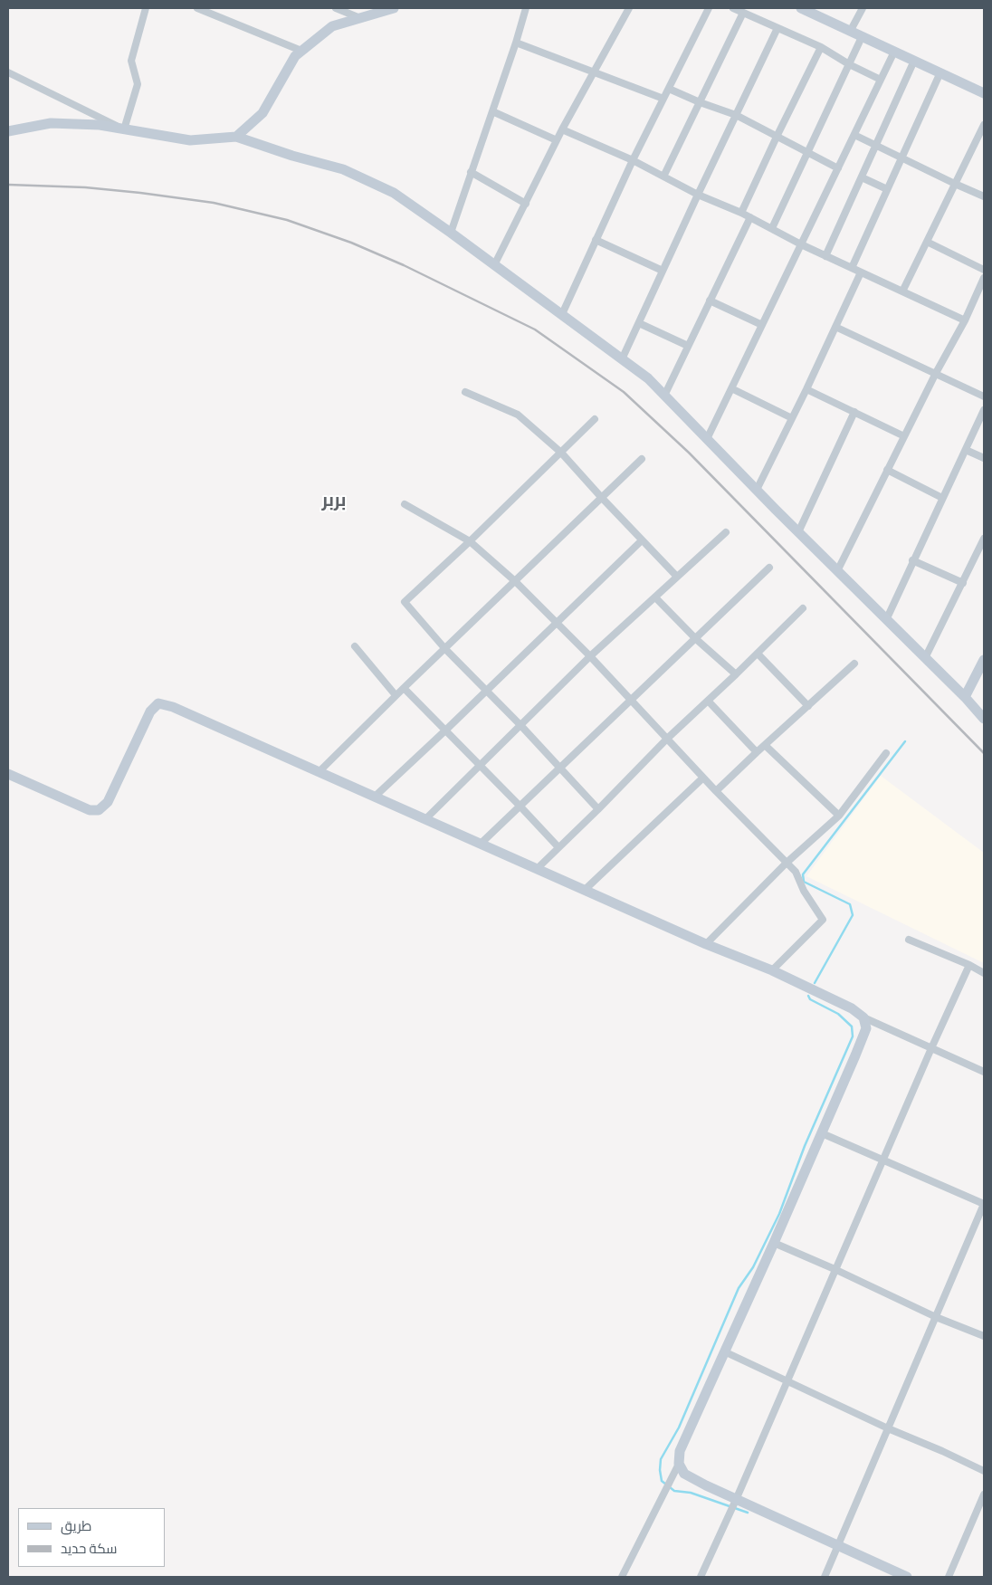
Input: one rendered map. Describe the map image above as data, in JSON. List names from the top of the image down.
{
  "districts": ["بربر"],
  "legend": ["طريق", "سكة حديد"]
}
